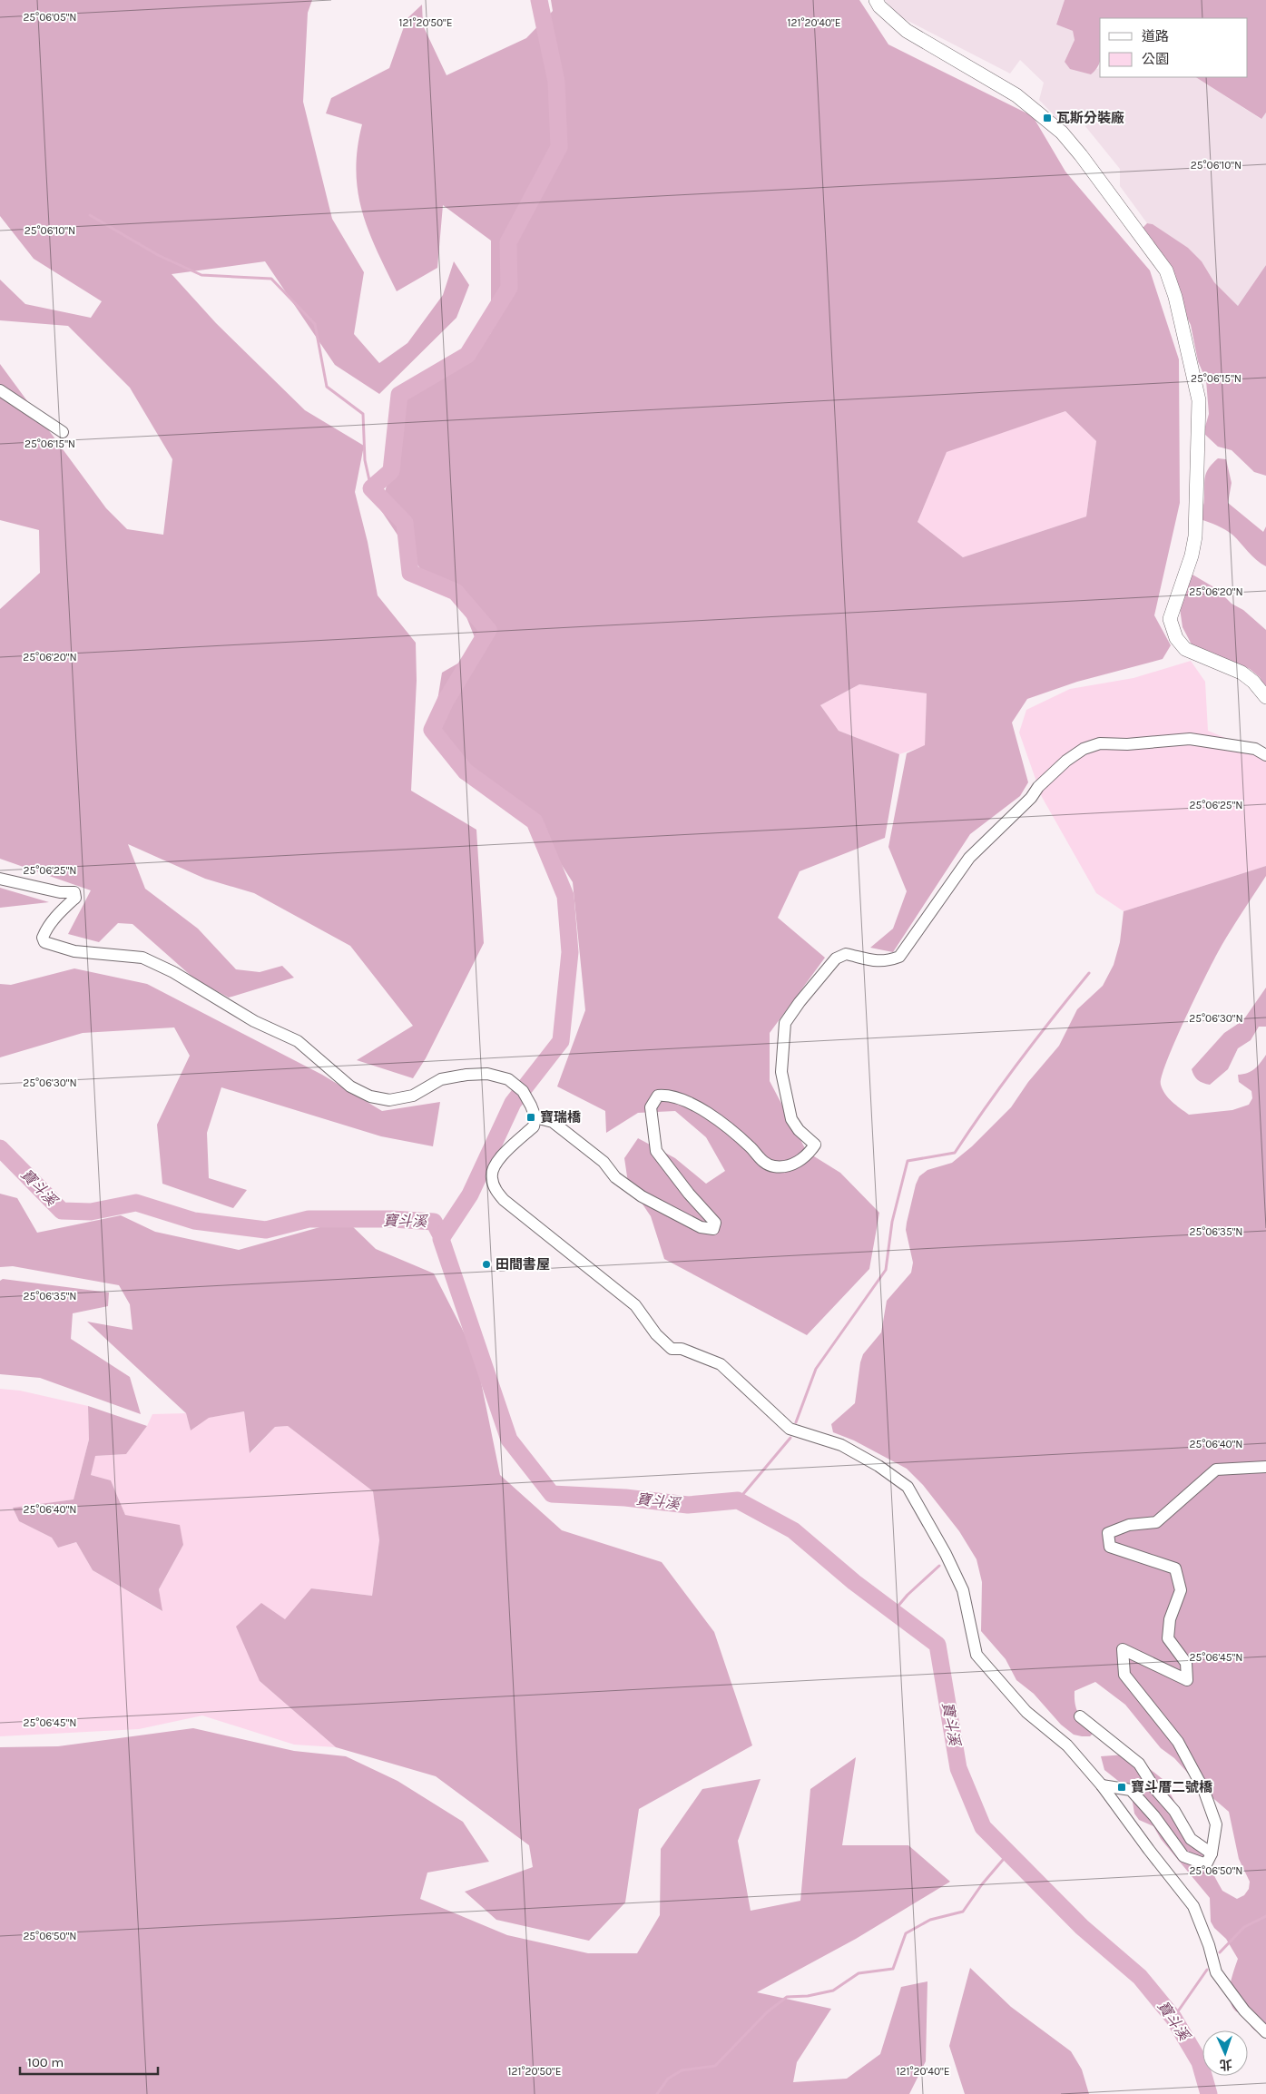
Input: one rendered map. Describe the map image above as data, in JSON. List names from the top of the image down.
{
  "water": ["寶斗溪"],
  "places": {
    "transit": ["瓦斯分裝廠", "寶瑞橋", "寶斗厝二號橋"],
    "other": ["田間書屋"]
  },
  "legend": ["道路", "公園"],
  "scale_bar": "100 m",
  "north": "bottom",
  "coordinates": [
    "25°06'05\"N",
    "121°20'50\"E",
    "121°20'40\"E",
    "25°06'10\"N",
    "25°06'15\"N",
    "25°06'20\"N",
    "25°06'25\"N",
    "25°06'30\"N",
    "25°06'35\"N",
    "25°06'40\"N",
    "25°06'45\"N",
    "25°06'50\"N"
  ]
}
